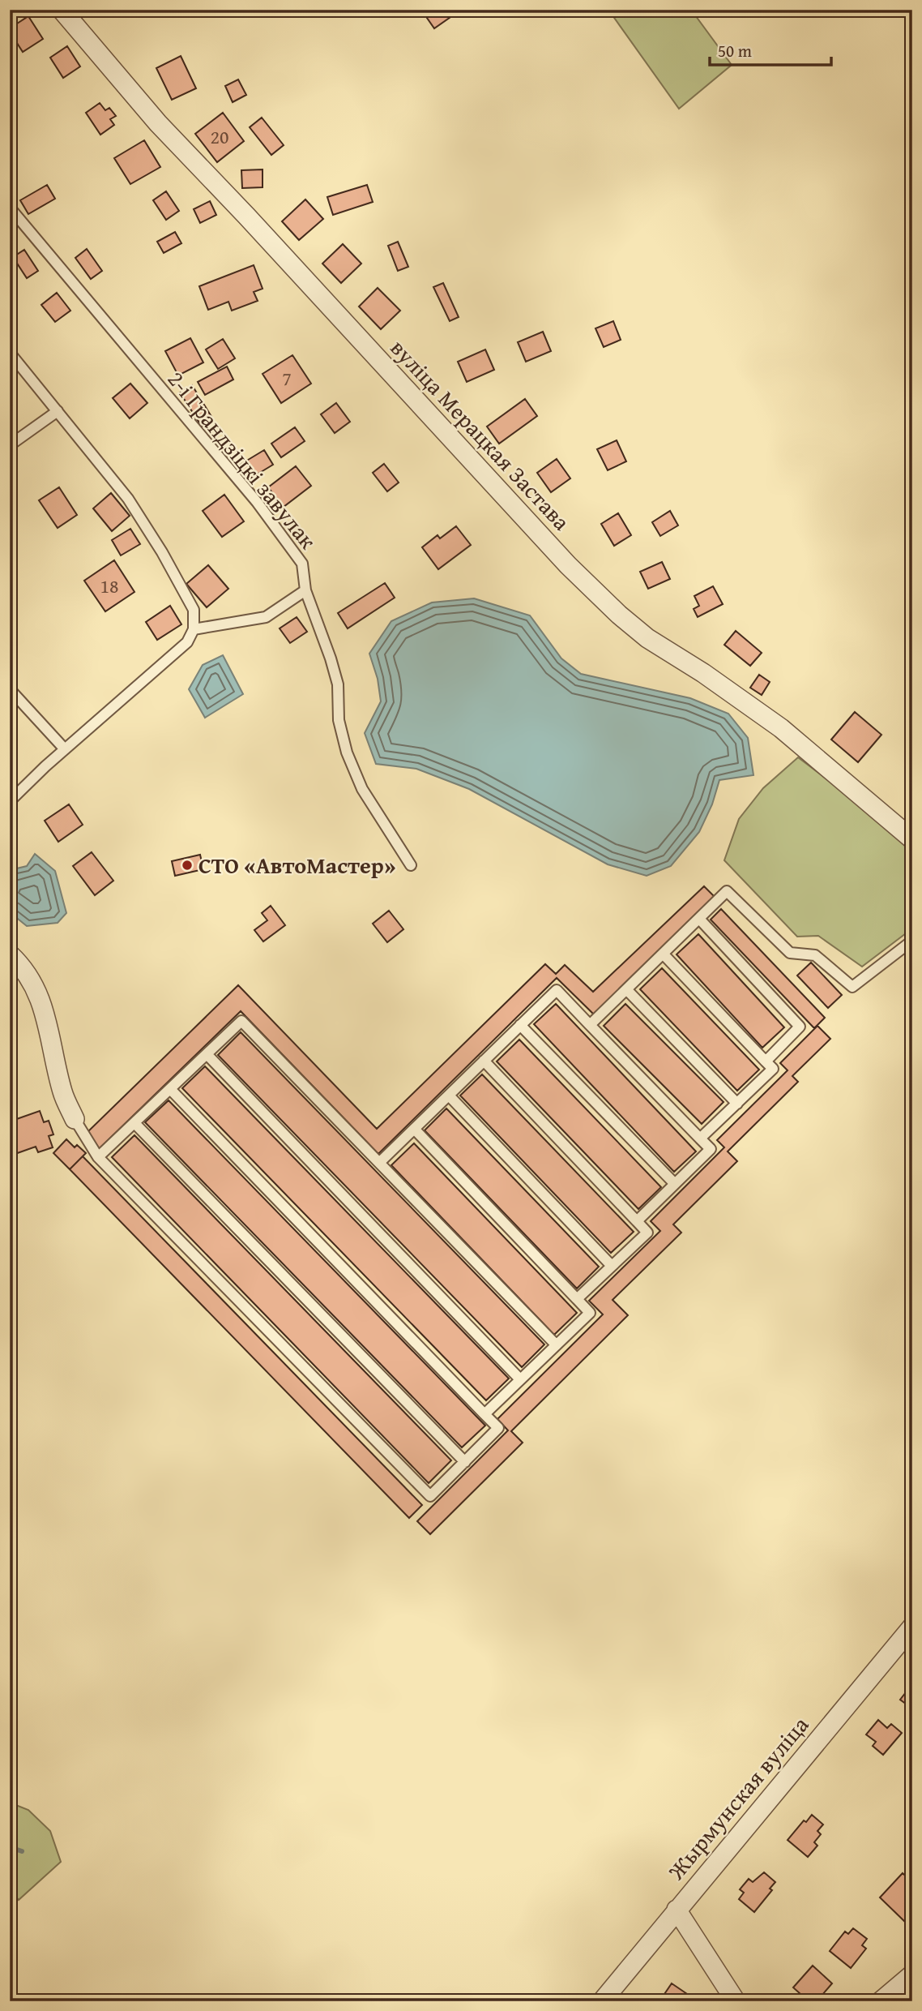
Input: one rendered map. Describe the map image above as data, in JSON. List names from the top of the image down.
{
  "streets": {
    "street": ["вуліца Мерацкая Застава", "Жырмунская вуліца"],
    "lane": ["2-і Грандзіцкі завулак"]
  },
  "places": ["СТО «АвтоМастер»"],
  "house_numbers": ["20", "7", "18"],
  "scale_bar": "50 m"
}
